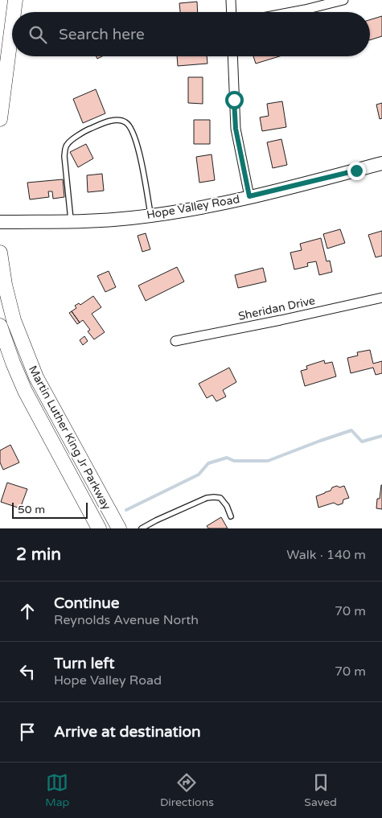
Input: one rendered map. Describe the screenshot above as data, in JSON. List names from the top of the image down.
{
  "streets": {
    "main road": ["Hope Valley Road", "Martin Luther King Jr Parkway"],
    "street": ["Sheridan Drive"]
  },
  "scale_bar": "50 m",
  "page": {
    "search": "Search here",
    "scale": "50 m",
    "heading": ["2 min", "Walk · 140 m"],
    "list": [
      ["Continue", "Reynolds Avenue North", "70 m"],
      ["Turn left", "Hope Valley Road", "70 m"],
      "Arrive at destination"
    ],
    "nav": ["Map", "Directions", "Saved"]
  }
}
